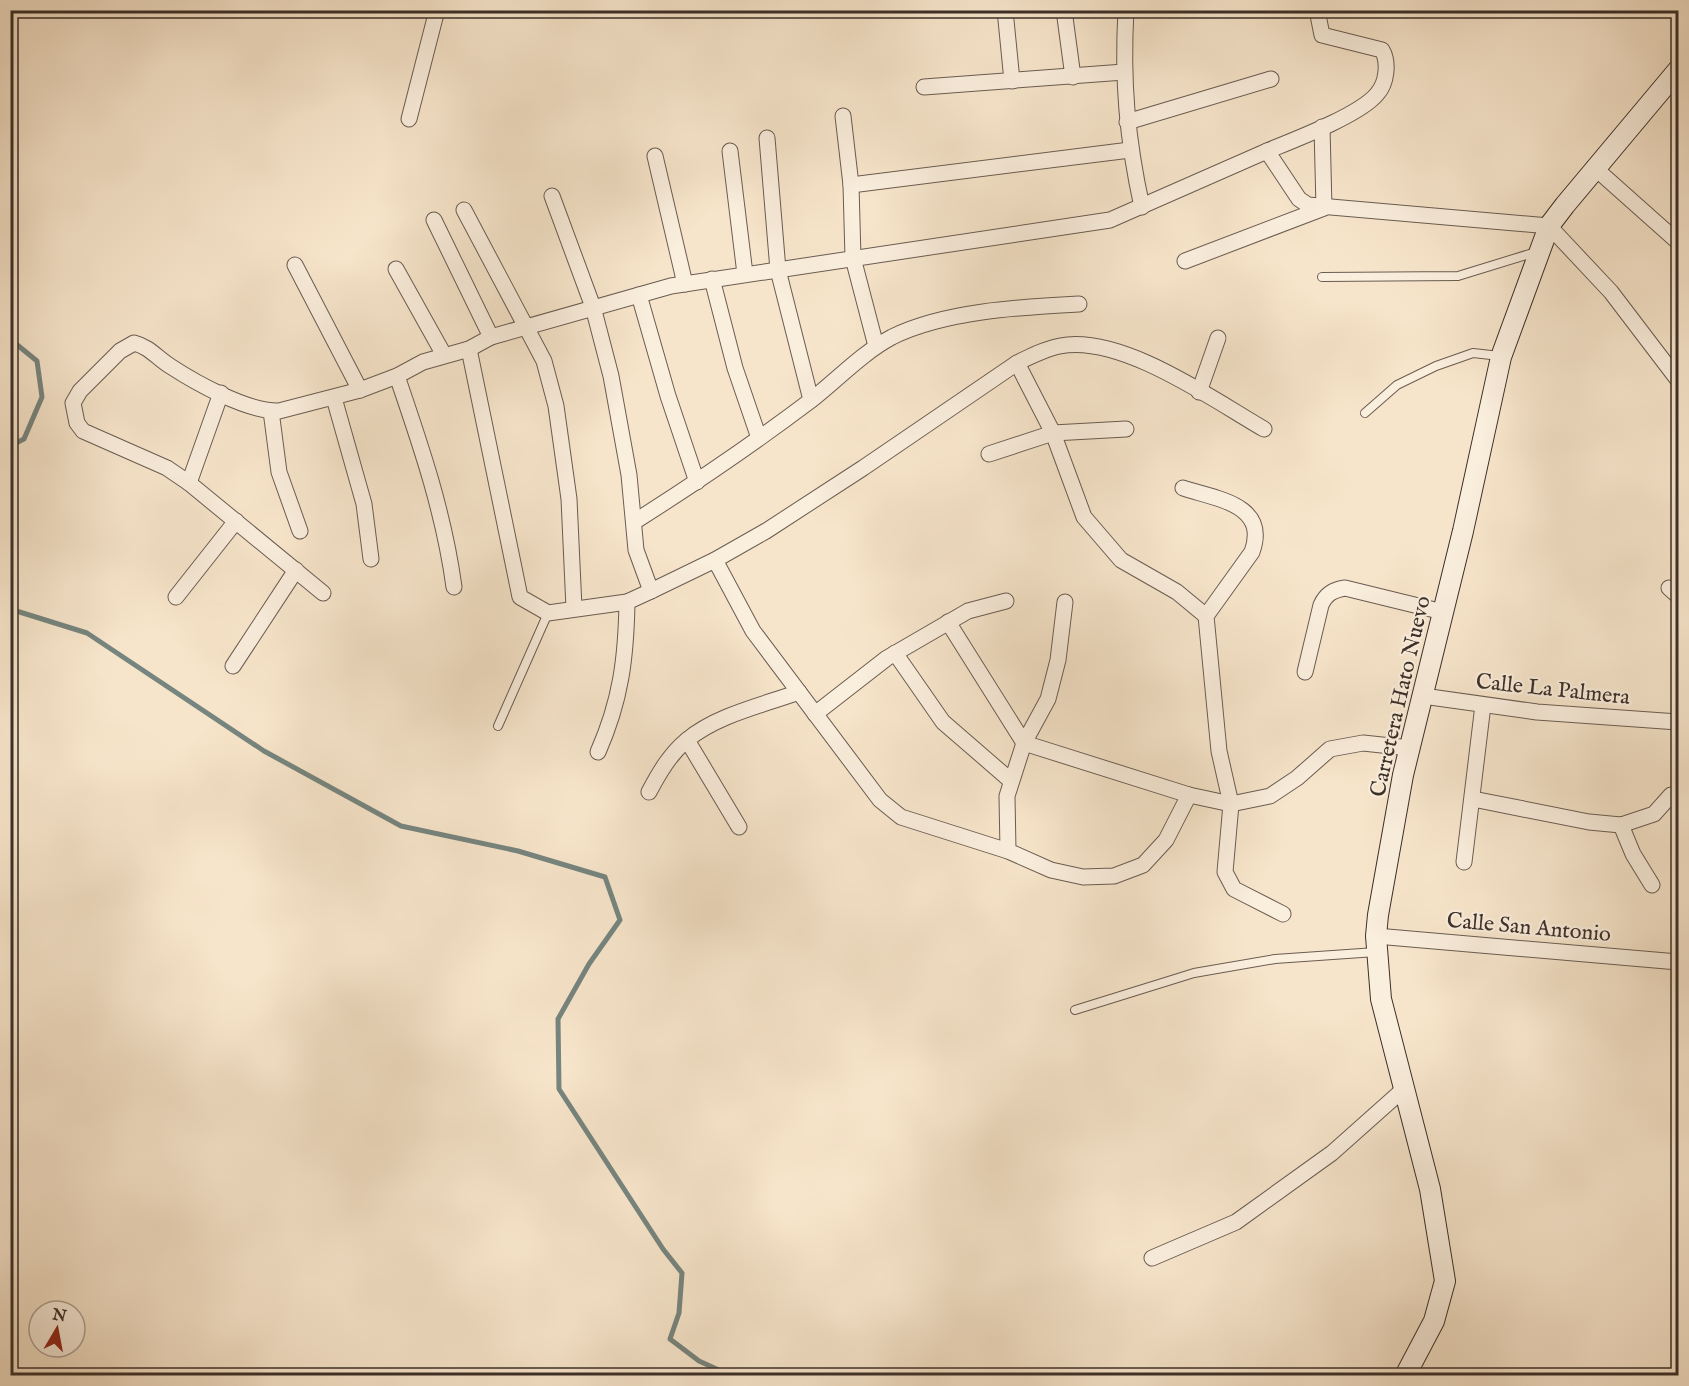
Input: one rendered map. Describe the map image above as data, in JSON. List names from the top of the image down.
{
  "streets": {
    "main road": ["Carretera Hato Nuevo"],
    "street": ["Calle La Palmera", "Calle San Antonio"]
  },
  "crossings": [
    ["Calle La Palmera", "Carretera Hato Nuevo"],
    ["Carretera Hato Nuevo", "Calle San Antonio"]
  ],
  "north": "top"
}
